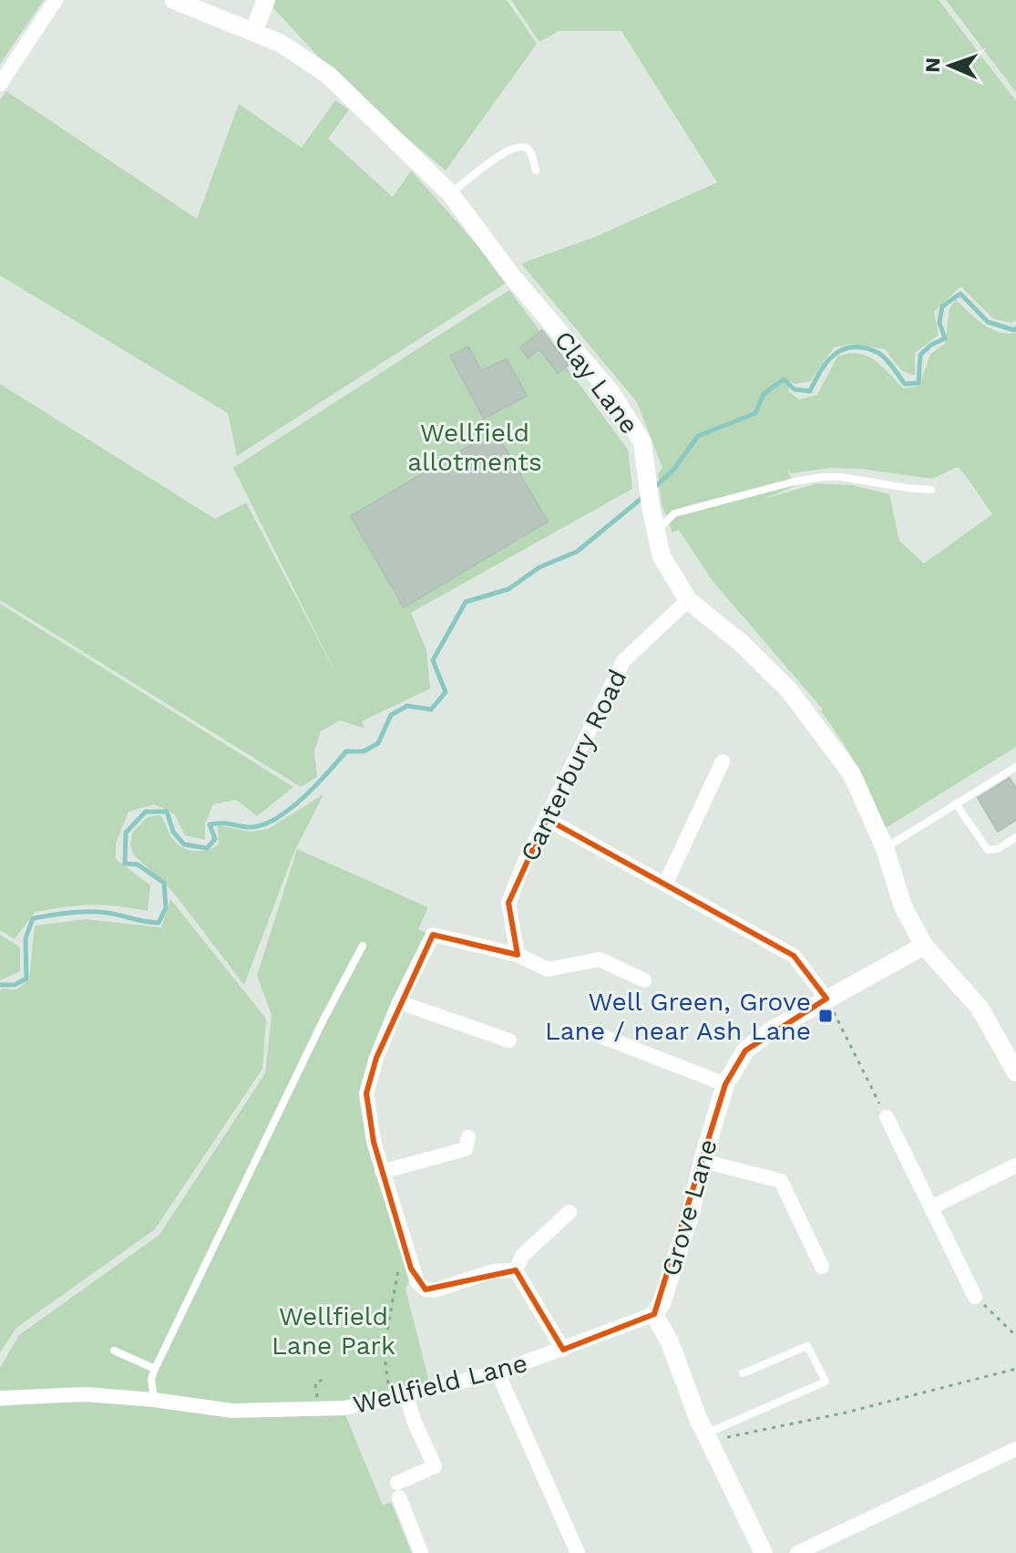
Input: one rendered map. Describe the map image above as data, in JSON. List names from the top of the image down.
{
  "streets": {
    "street": [
      "Clay Lane",
      "Canterbury Road",
      "Grove Lane",
      "Wellfield Lane"
    ]
  },
  "crossings": [
    ["Clay Lane", "Canterbury Road"],
    ["Clay Lane", "Grove Lane"],
    ["Grove Lane", "Wellfield Lane"]
  ],
  "parks": ["Wellfield allotments", "Wellfield Lane Park"],
  "places": {
    "transit": ["Well Green, Grove Lane / near Ash Lane"]
  },
  "north": "left"
}
